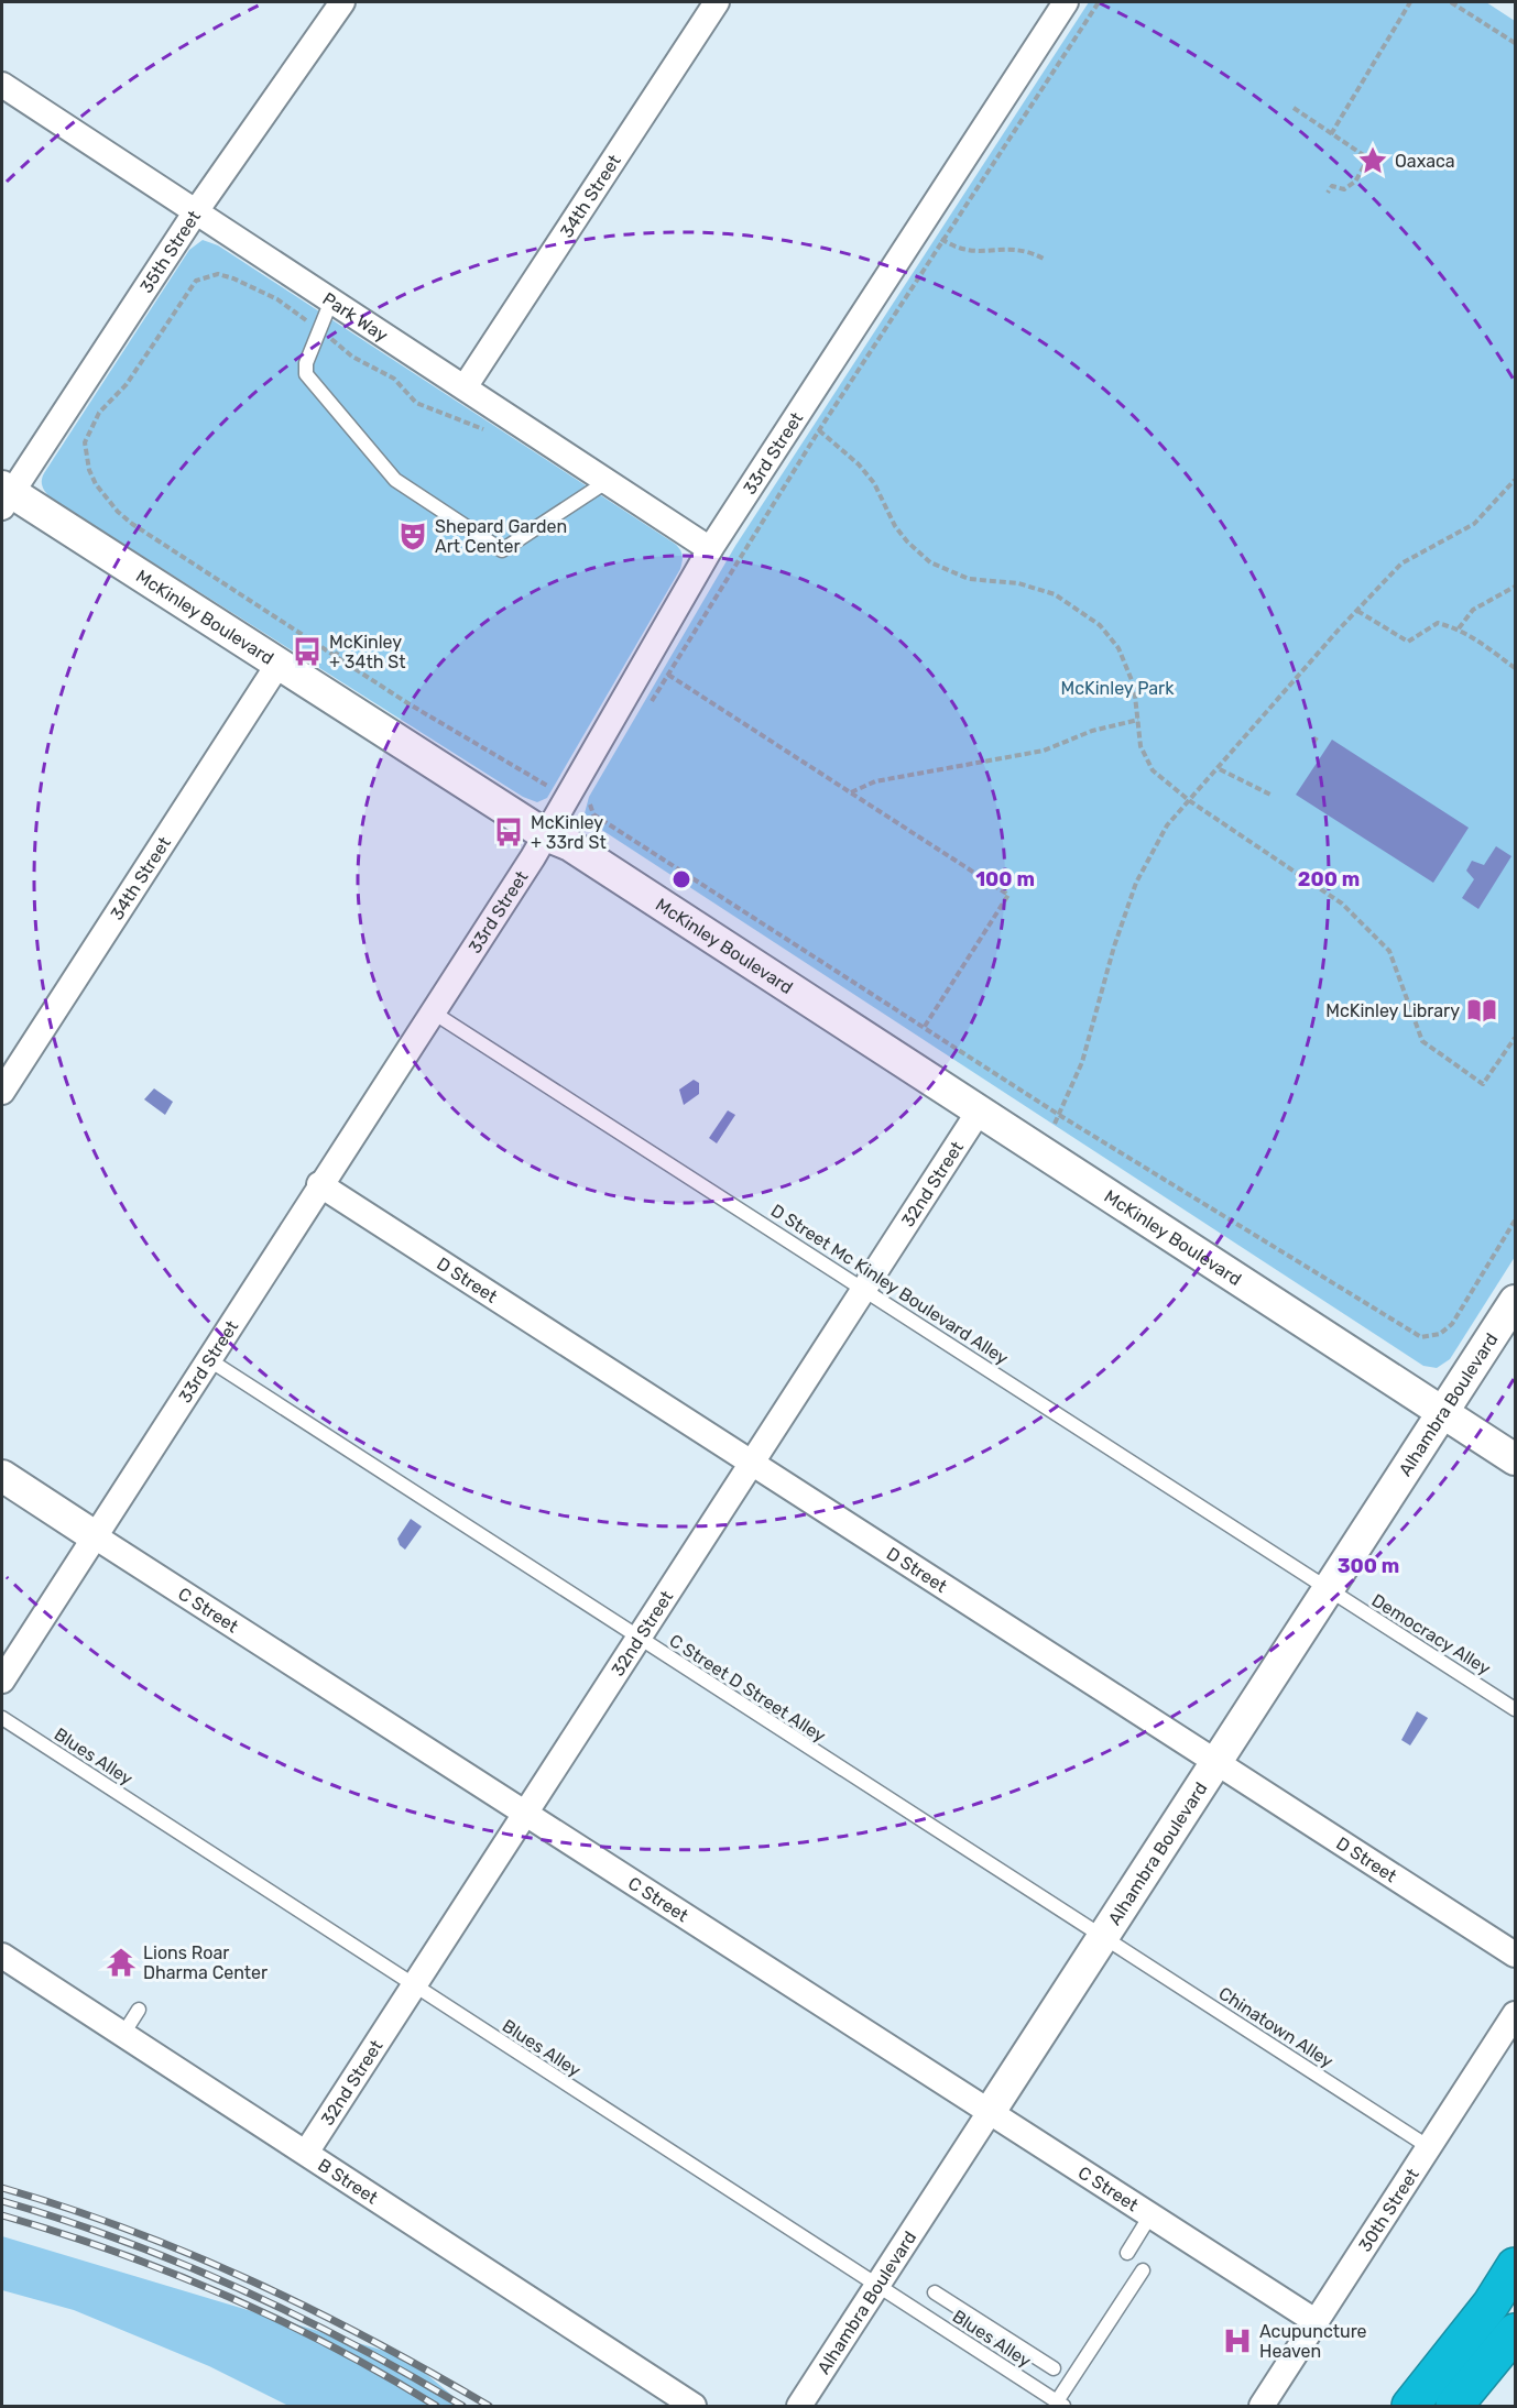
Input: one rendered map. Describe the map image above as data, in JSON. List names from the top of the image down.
{
  "streets": {
    "street": [
      "34th Street",
      "35th Street",
      "Park Way",
      "33rd Street",
      "McKinley Boulevard",
      "32nd Street",
      "D Street",
      "Alhambra Boulevard",
      "C Street",
      "B Street",
      "30th Street"
    ],
    "lane": [
      "D Street Mc Kinley Boulevard Alley",
      "Democracy Alley",
      "C Street D Street Alley",
      "Blues Alley",
      "Chinatown Alley"
    ]
  },
  "crossings": [
    ["34th Street", "Park Way"],
    ["34th Street", "McKinley Boulevard"],
    ["35th Street", "Park Way"],
    ["35th Street", "McKinley Boulevard"],
    ["Park Way", "33rd Street"],
    ["33rd Street", "McKinley Boulevard"],
    ["33rd Street", "D Street"],
    ["33rd Street", "D Street Mc Kinley Boulevard Alley"],
    ["33rd Street", "C Street"],
    ["33rd Street", "C Street D Street Alley"],
    ["McKinley Boulevard", "32nd Street"],
    ["McKinley Boulevard", "Alhambra Boulevard"],
    ["32nd Street", "D Street"],
    ["32nd Street", "D Street Mc Kinley Boulevard Alley"],
    ["32nd Street", "C Street"],
    ["32nd Street", "C Street D Street Alley"],
    ["32nd Street", "Blues Alley"],
    ["32nd Street", "B Street"],
    ["D Street", "Alhambra Boulevard"],
    ["D Street Mc Kinley Boulevard Alley", "Alhambra Boulevard"],
    ["D Street Mc Kinley Boulevard Alley", "Democracy Alley"],
    ["Alhambra Boulevard", "C Street"],
    ["Alhambra Boulevard", "Democracy Alley"],
    ["Alhambra Boulevard", "C Street D Street Alley"],
    ["Alhambra Boulevard", "Blues Alley"],
    ["Alhambra Boulevard", "Chinatown Alley"],
    ["C Street", "30th Street"],
    ["C Street D Street Alley", "Chinatown Alley"],
    ["Chinatown Alley", "30th Street"]
  ],
  "parks": ["McKinley Park"],
  "places": {
    "place": ["Oaxaca"],
    "theatre": ["Shepard Garden Art Center"],
    "bus stop": ["McKinley + 34th St", "McKinley + 33rd St"],
    "library": ["McKinley Library"],
    "temple": ["Lions Roar Dharma Center"],
    "hospital": ["Acupuncture Heaven"]
  },
  "rings": ["100 m", "200 m", "300 m"]
}
